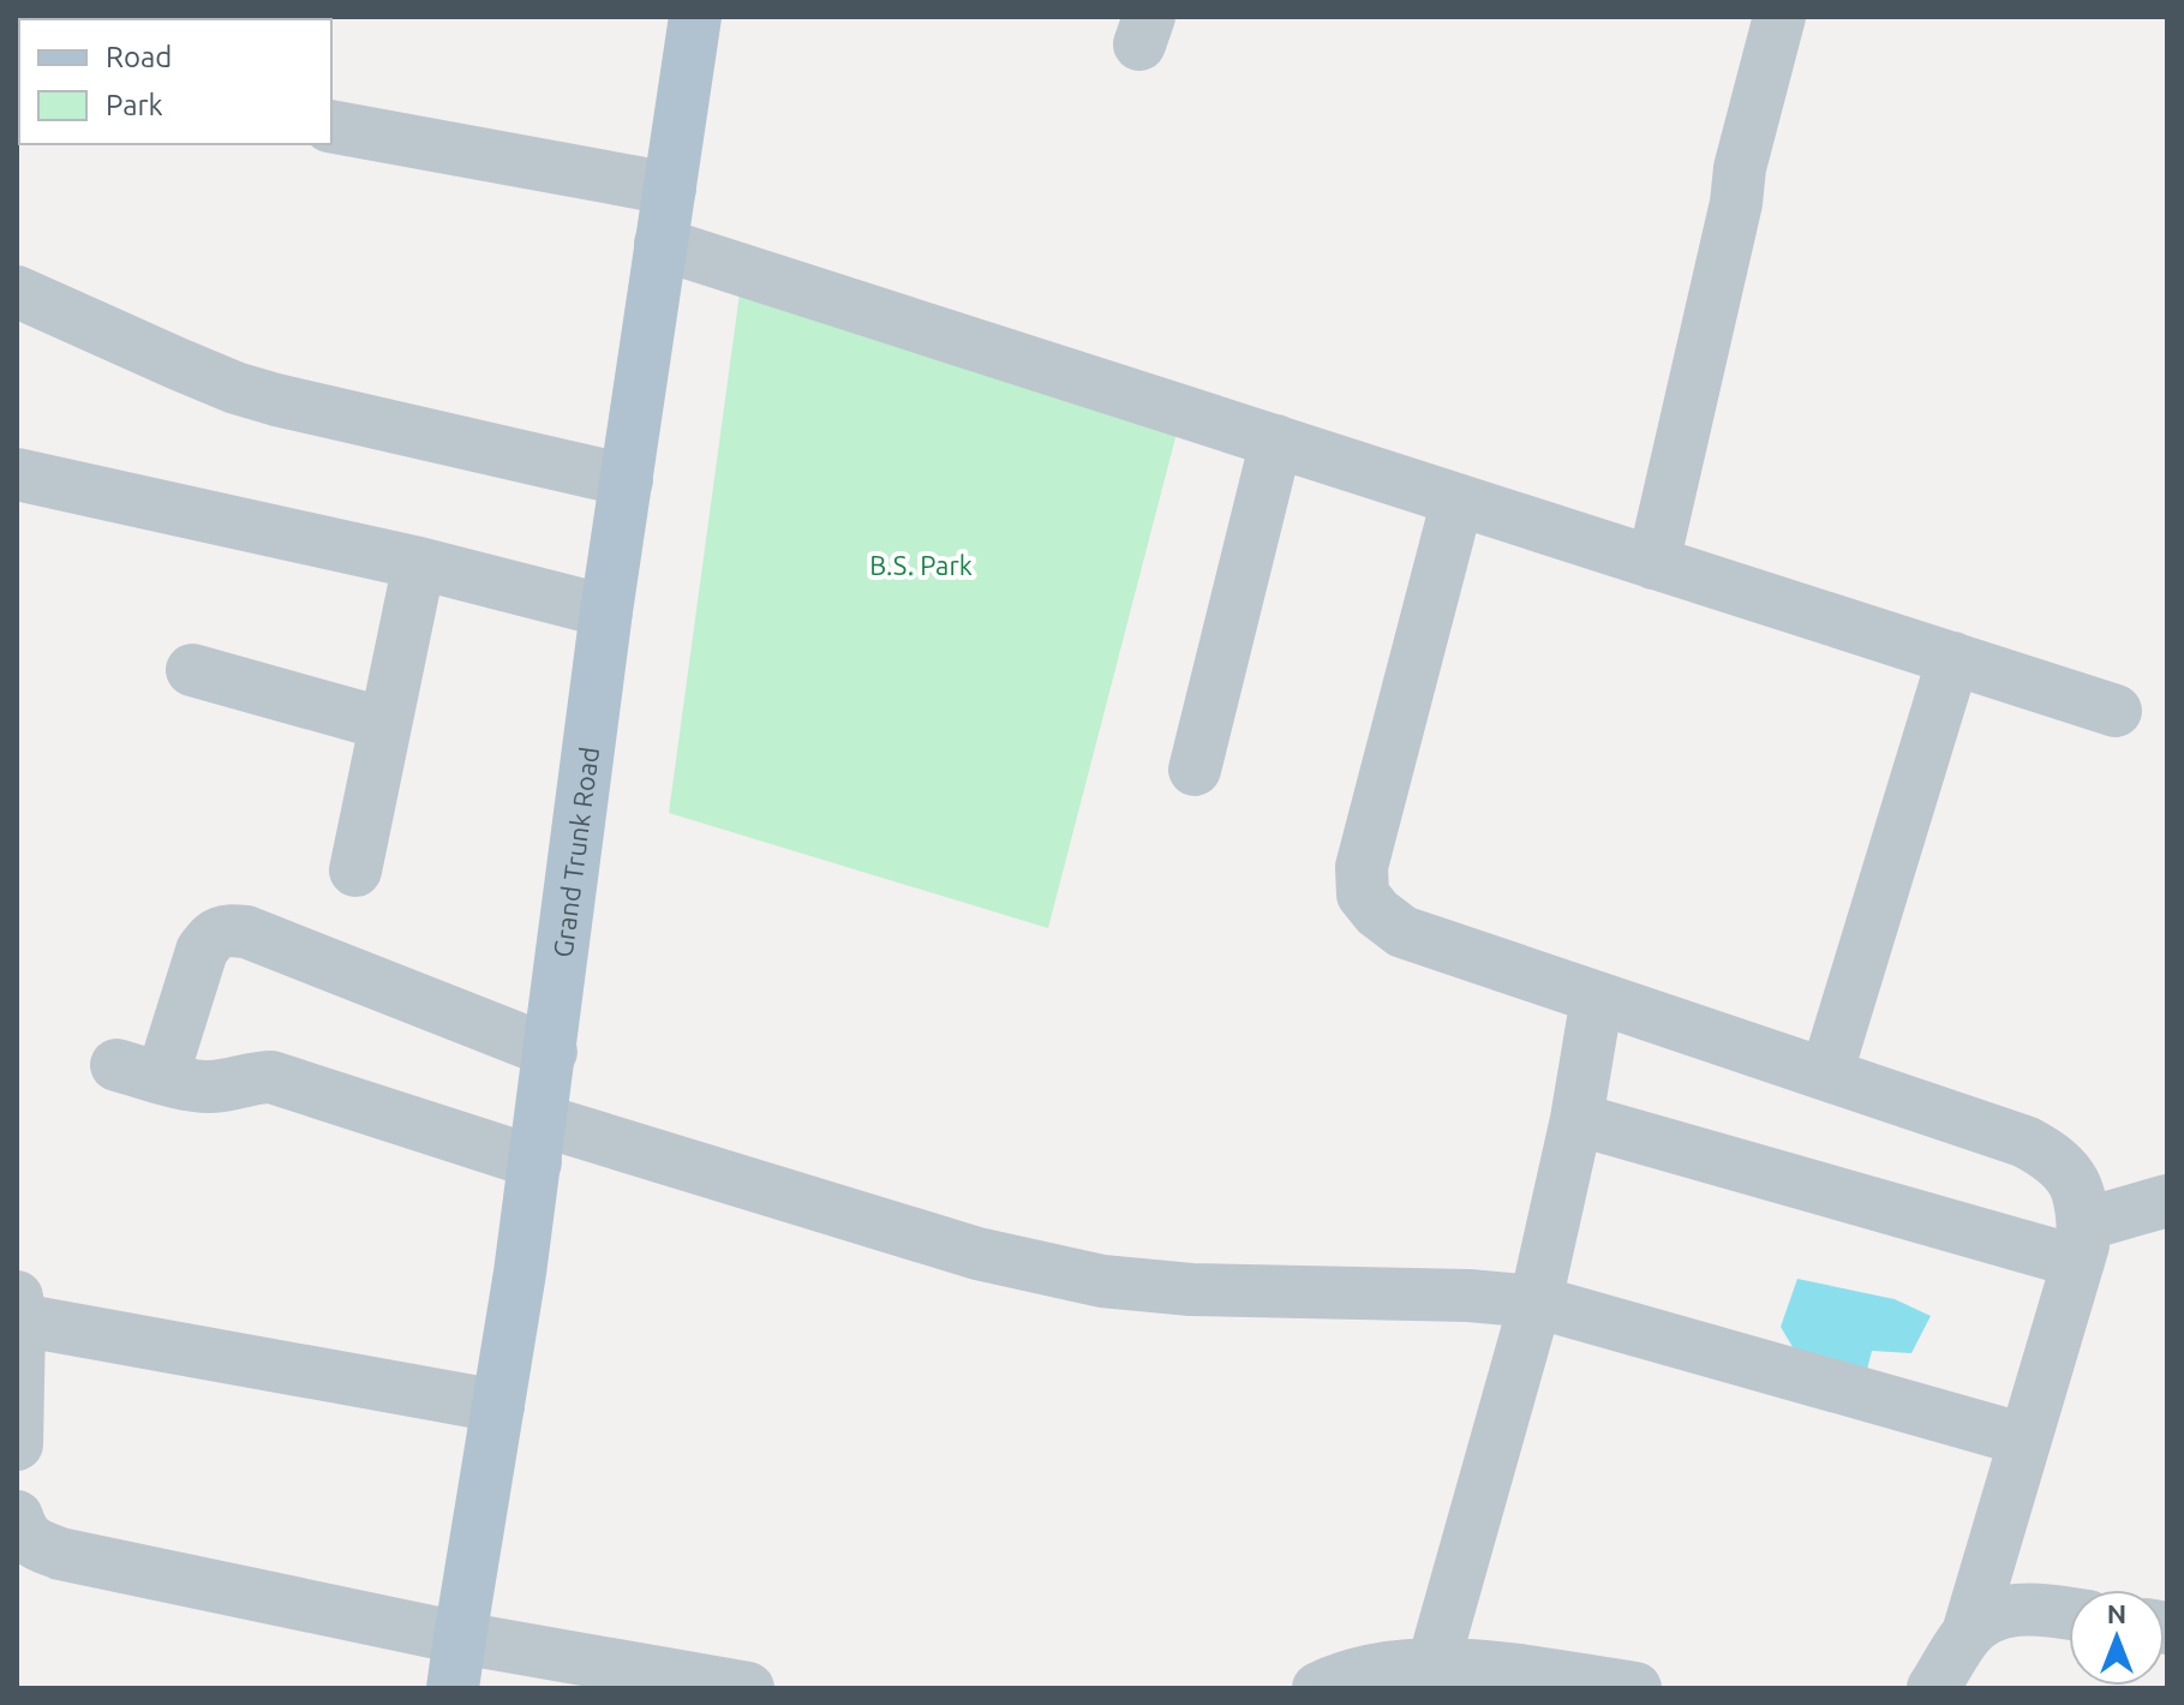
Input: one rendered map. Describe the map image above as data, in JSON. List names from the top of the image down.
{
  "streets": {
    "main road": ["Grand Trunk Road"]
  },
  "parks": ["B.S. Park"],
  "legend": ["Road", "Park"],
  "north": "top"
}
